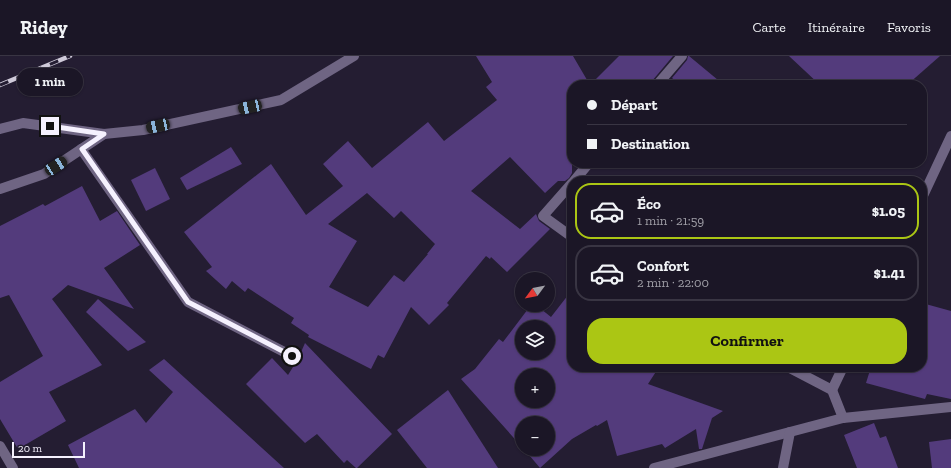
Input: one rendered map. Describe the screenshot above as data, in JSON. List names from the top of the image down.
{
  "scale_bar": "20 m",
  "north": "bottom left",
  "page": {
    "header": "Ridey",
    "nav": ["Carte", "Itinéraire", "Favoris"],
    "bubble": "1 min",
    "banner": ["Départ", "Destination"],
    "list": [
      {
        "name": "Éco",
        "note": "1 min · 21:59",
        "value": "$1.05"
      },
      {
        "name": "Confort",
        "note": "2 min · 22:00",
        "value": "$1.41"
      }
    ],
    "map_buttons": ["+", "−"],
    "buttons": "Confirmer",
    "scale": "20 m"
  }
}
